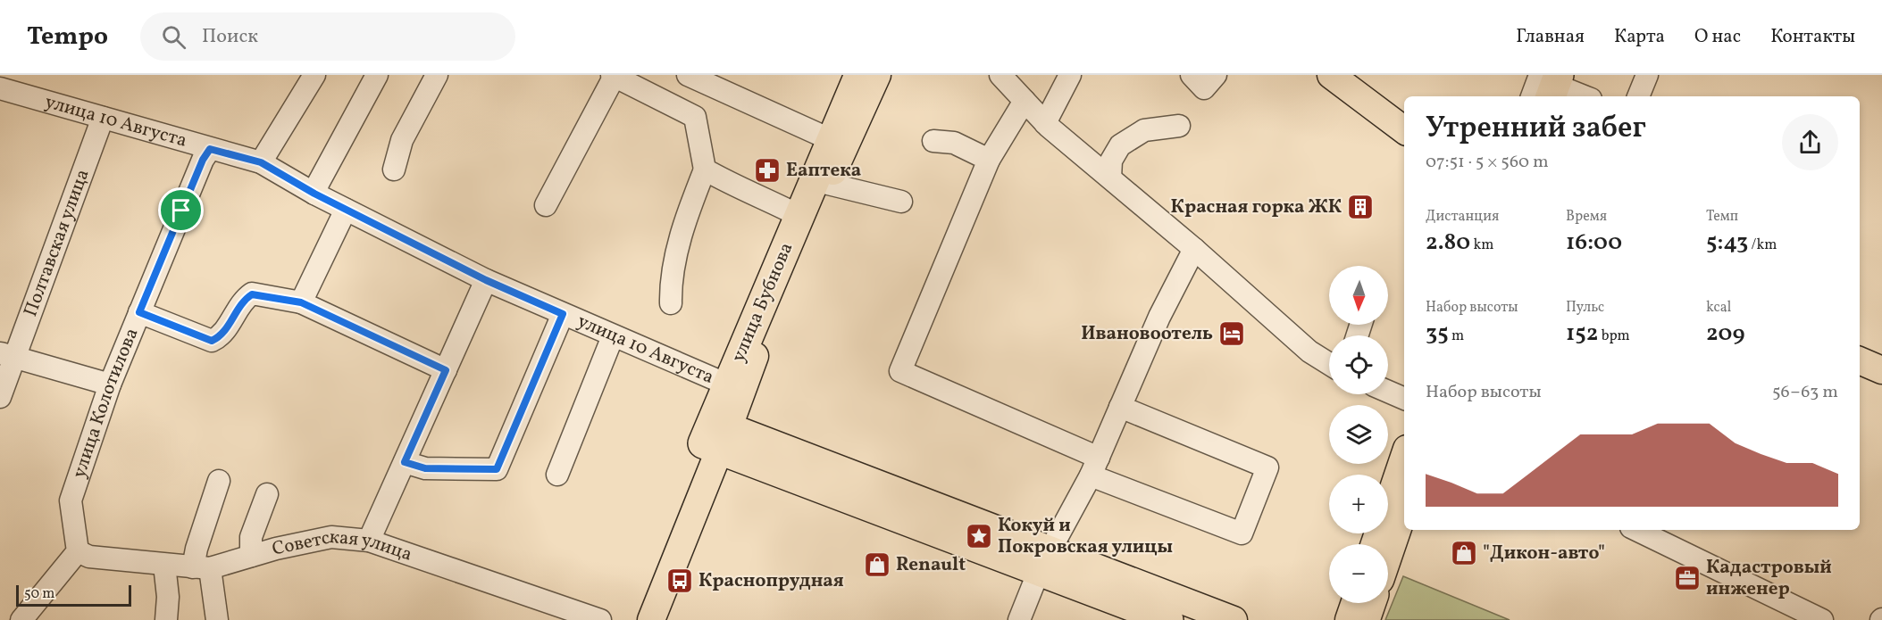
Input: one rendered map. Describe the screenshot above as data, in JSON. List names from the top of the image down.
{
  "streets": {
    "highway": ["улица Бубнова"],
    "street": [
      "улица 10 Августа",
      "Полтавская улица",
      "улица Колотилова",
      "Советская улица"
    ]
  },
  "crossings": [
    ["улица 10 Августа", "Полтавская улица"],
    ["улица 10 Августа", "улица Бубнова"],
    ["улица 10 Августа", "улица Колотилова"],
    ["улица Колотилова", "Советская улица"]
  ],
  "places": {
    "pharmacy": ["Еаптека"],
    "building": ["Красная горка ЖК"],
    "hotel": ["Ивановоотель"],
    "place": ["Кокуй и Покровская улицы"],
    "shop": ["\"Дикон-авто\"", "Renault"],
    "office": ["Кадастровый инженер"],
    "bus stop": ["Краснопрудная"]
  },
  "scale_bar": "50 m",
  "north": "bottom",
  "page": {
    "header": "Tempo",
    "search": "Поиск",
    "nav": [
      "Главная",
      "Карта",
      "О нас",
      "Контакты"
    ],
    "heading": ["Утренний забег", "07:51 · 5 × 560 m"],
    "stats": [
      ["Дистанция", "2.80 km"],
      ["Время", "16:00"],
      ["Темп", "5:43 /km"],
      ["Набор высоты", "35 m"],
      ["Пульс", "152 bpm"],
      ["kcal", "209"]
    ],
    "map_buttons": ["+", "−"],
    "chart": ["Набор высоты", "56–63 m"],
    "scale": "50 m"
  }
}
